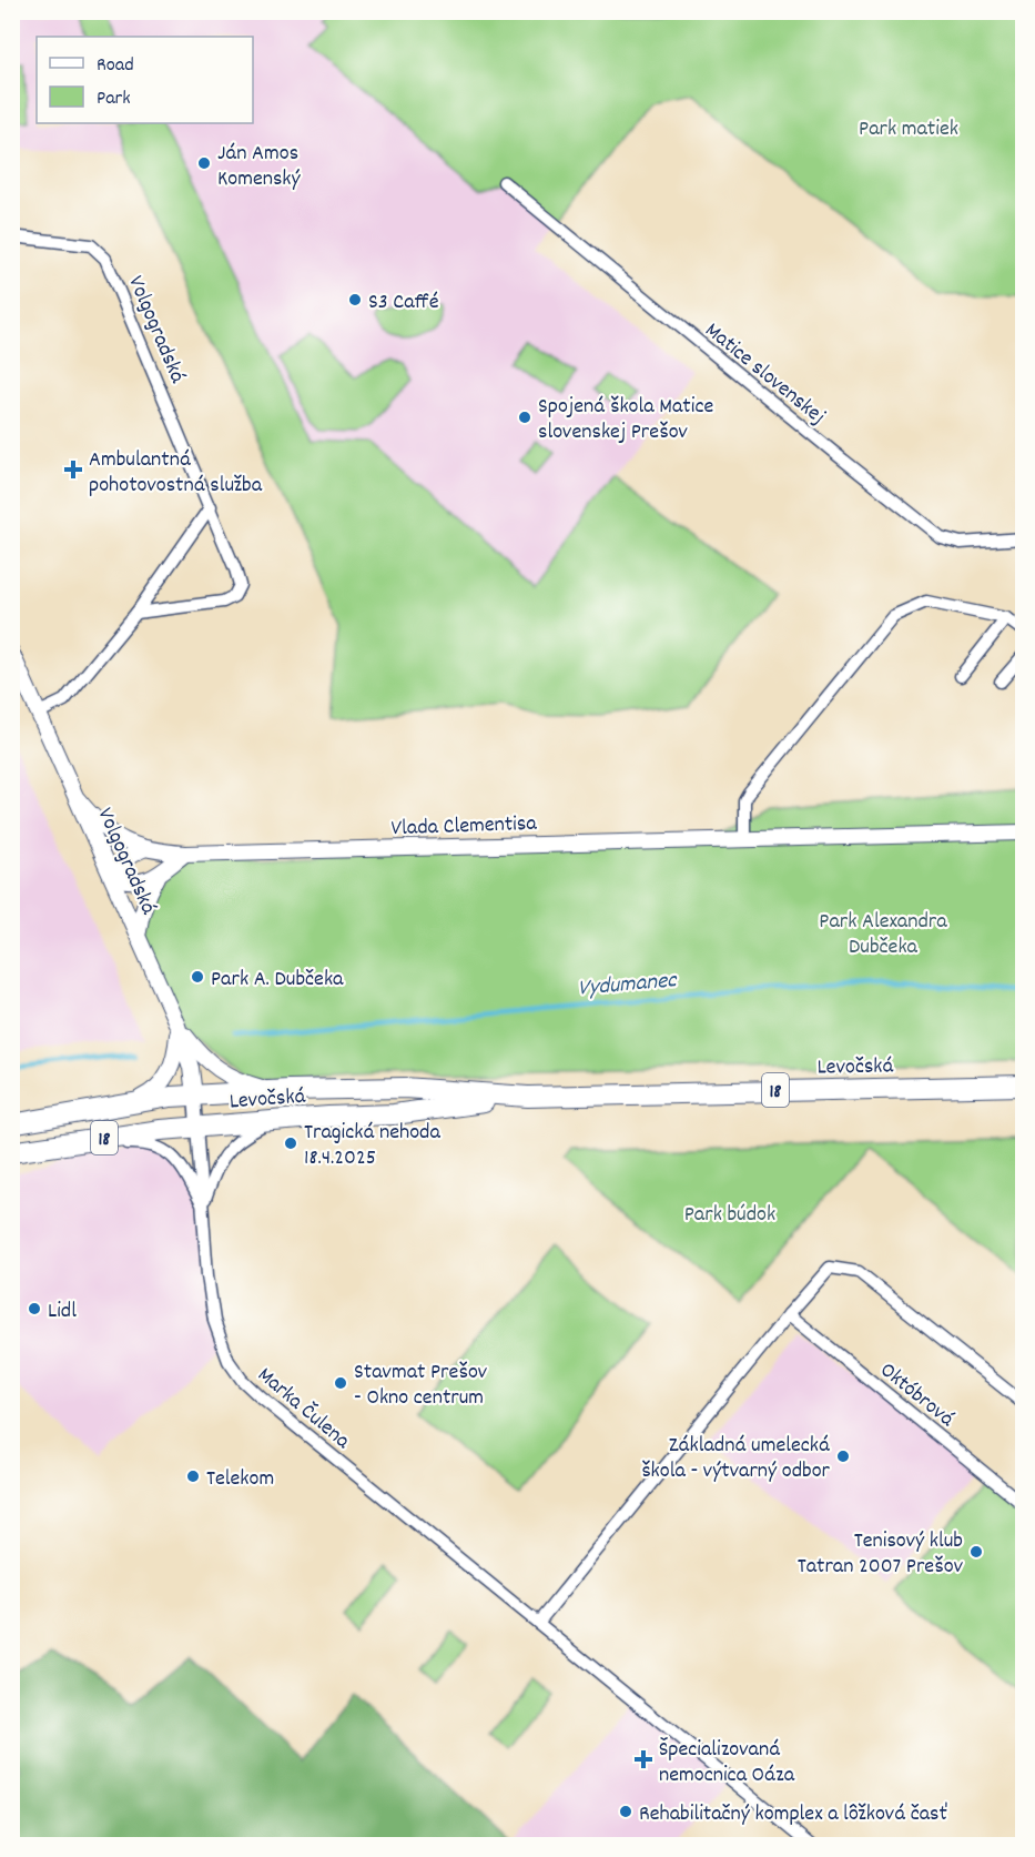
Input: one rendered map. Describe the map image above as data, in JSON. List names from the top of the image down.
{
  "streets": {
    "main road": ["Levočská", "18"],
    "street": [
      "Volgogradská",
      "Matice slovenskej",
      "Vlada Clementisa",
      "Októbrová",
      "Marka Čulena"
    ]
  },
  "crossings": [
    ["Volgogradská", "Vlada Clementisa"],
    ["Volgogradská", "Levočská"],
    ["Volgogradská", "Marka Čulena"],
    ["Levočská", "Marka Čulena"]
  ],
  "water": ["Vydumanec"],
  "parks": ["Park matiek", "Park Alexandra Dubčeka", "Park búdok"],
  "places": {
    "other": [
      "Ján Amos Komenský",
      "S3 Caffé",
      "Spojená škola Matice slovenskej Prešov",
      "Park A. Dubčeka",
      "Tragická nehoda 18.4.2025",
      "Lidl",
      "Stavmat Prešov - Okno centrum",
      "Základná umelecká škola - výtvarný odbor",
      "Telekom",
      "Tenisový klub Tatran 2007 Prešov",
      "Rehabilitačný komplex a lôžková časť"
    ],
    "health": ["Ambulantná pohotovostná služba", "Špecializovaná nemocnica Oáza"]
  },
  "legend": ["Road", "Park"]
}
